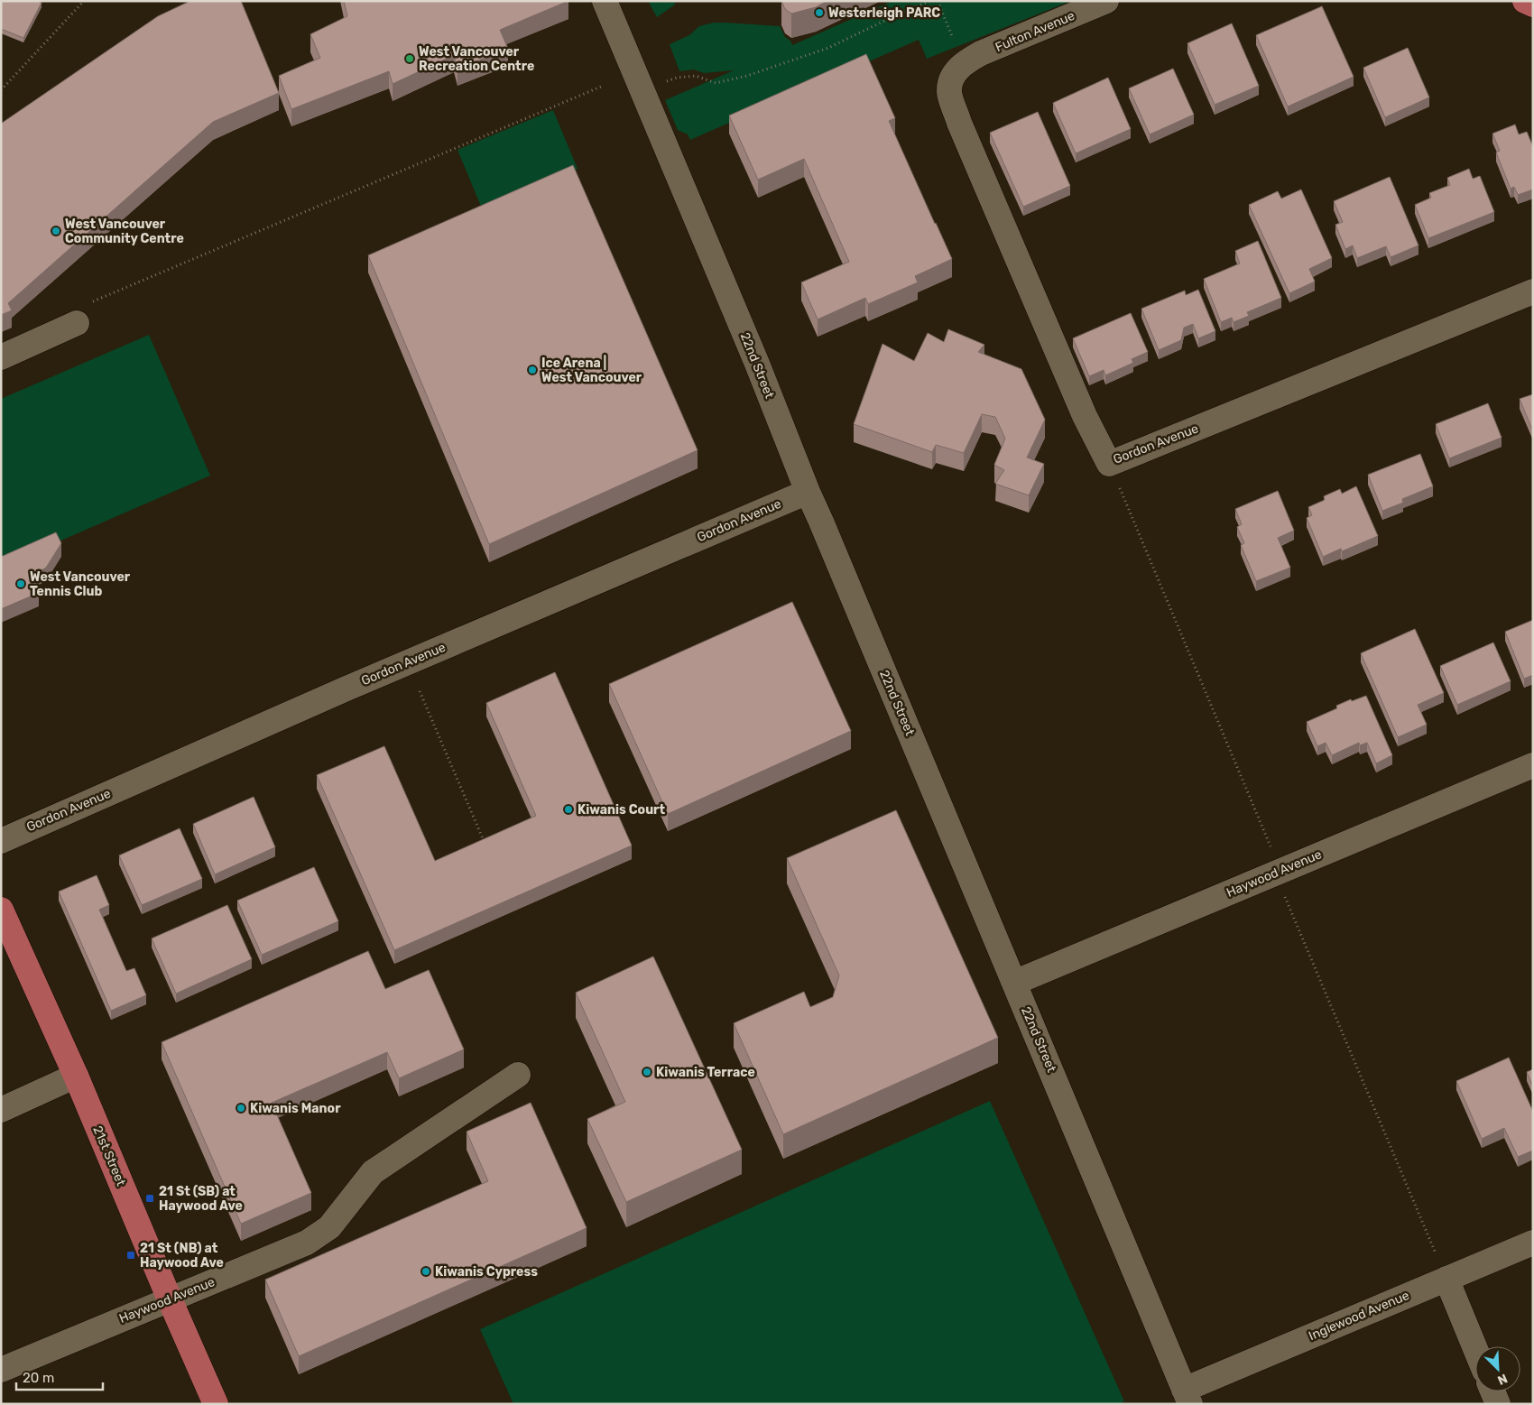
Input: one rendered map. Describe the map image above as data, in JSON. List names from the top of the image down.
{
  "streets": {
    "main road": ["21st Street"],
    "street": [
      "Fulton Avenue",
      "22nd Street",
      "Gordon Avenue",
      "Haywood Avenue",
      "Inglewood Avenue"
    ]
  },
  "crossings": [
    ["Fulton Avenue", "Gordon Avenue"],
    ["22nd Street", "Gordon Avenue"],
    ["22nd Street", "Haywood Avenue"],
    ["22nd Street", "Inglewood Avenue"],
    ["Haywood Avenue", "21st Street"]
  ],
  "places": {
    "other": [
      "Westerleigh PARC",
      "West Vancouver Recreation Centre",
      "West Vancouver Community Centre",
      "Ice Arena | West Vancouver",
      "West Vancouver Tennis Club",
      "Kiwanis Court",
      "Kiwanis Terrace",
      "Kiwanis Manor",
      "Kiwanis Cypress"
    ],
    "transit": ["21 St (SB) at Haywood Ave", "21 St (NB) at Haywood Ave"]
  },
  "scale_bar": "20 m",
  "north": "bottom right"
}
